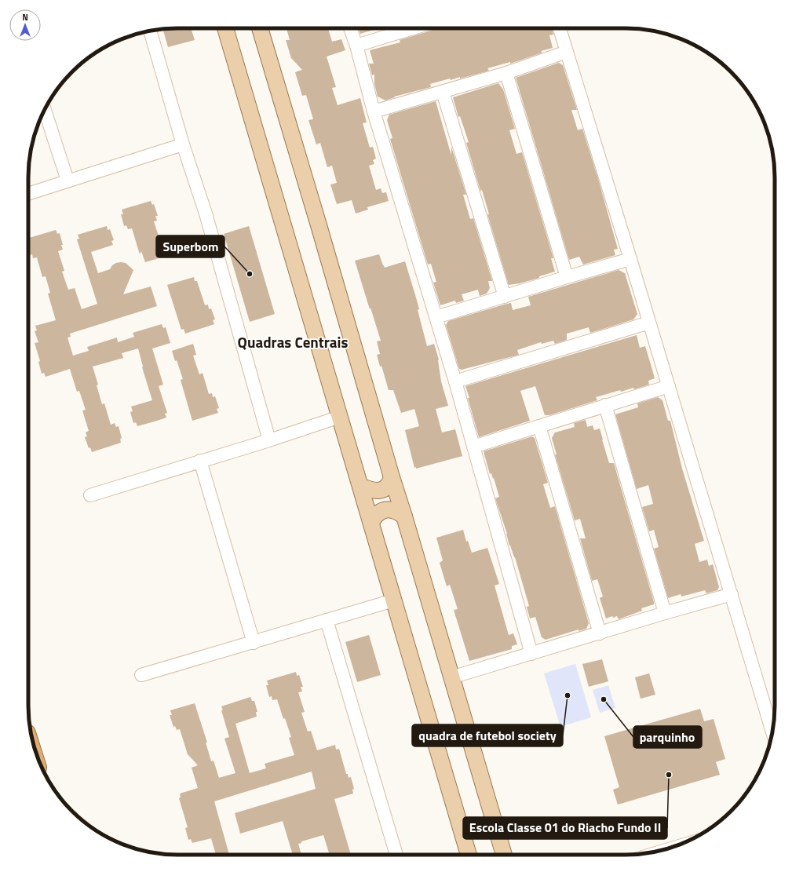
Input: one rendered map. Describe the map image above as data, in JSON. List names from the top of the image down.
{
  "districts": ["Quadras Centrais"],
  "places": [
    "Superbom",
    "quadra de futebol society",
    "parquinho",
    "Escola Classe 01 do Riacho Fundo II"
  ],
  "north": "top"
}
